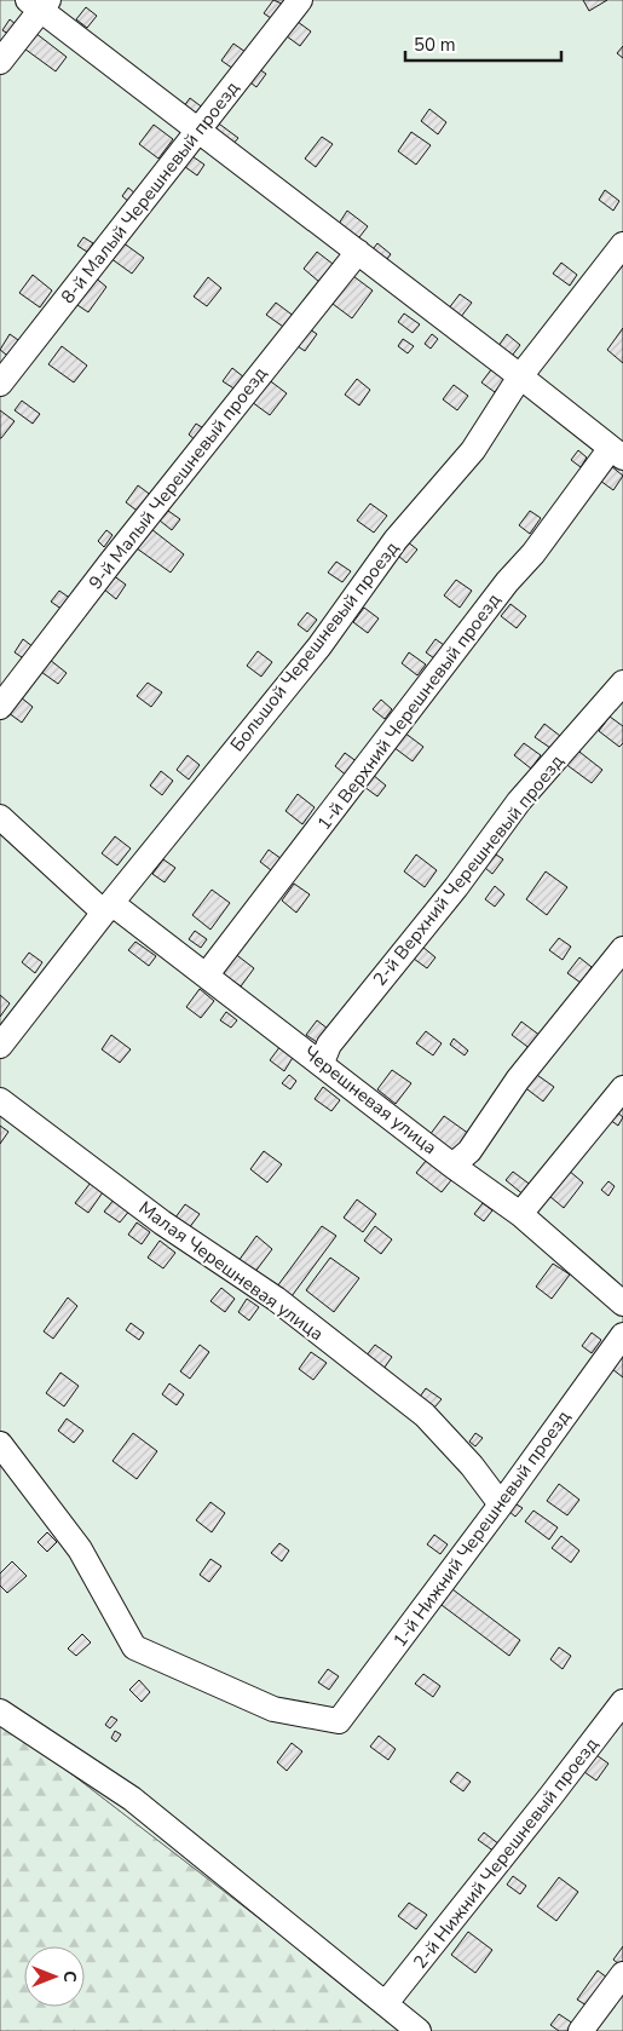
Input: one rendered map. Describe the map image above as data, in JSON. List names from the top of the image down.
{
  "streets": {
    "lane": [
      "8-й Малый Черешневый проезд",
      "9-й Малый Черешневый проезд",
      "Большой Черешневый проезд",
      "1-й Верхний Черешневый проезд",
      "2-й Верхний Черешневый проезд",
      "Черешневая улица",
      "Малая Черешневая улица",
      "1-й Нижний Черешневый проезд",
      "2-й Нижний Черешневый проезд"
    ]
  },
  "crossings": [
    ["Большой Черешневый проезд", "Черешневая улица"],
    ["1-й Верхний Черешневый проезд", "Черешневая улица"],
    ["2-й Верхний Черешневый проезд", "Черешневая улица"],
    ["Малая Черешневая улица", "1-й Нижний Черешневый проезд"]
  ],
  "scale_bar": "50 m",
  "north": "right"
}
